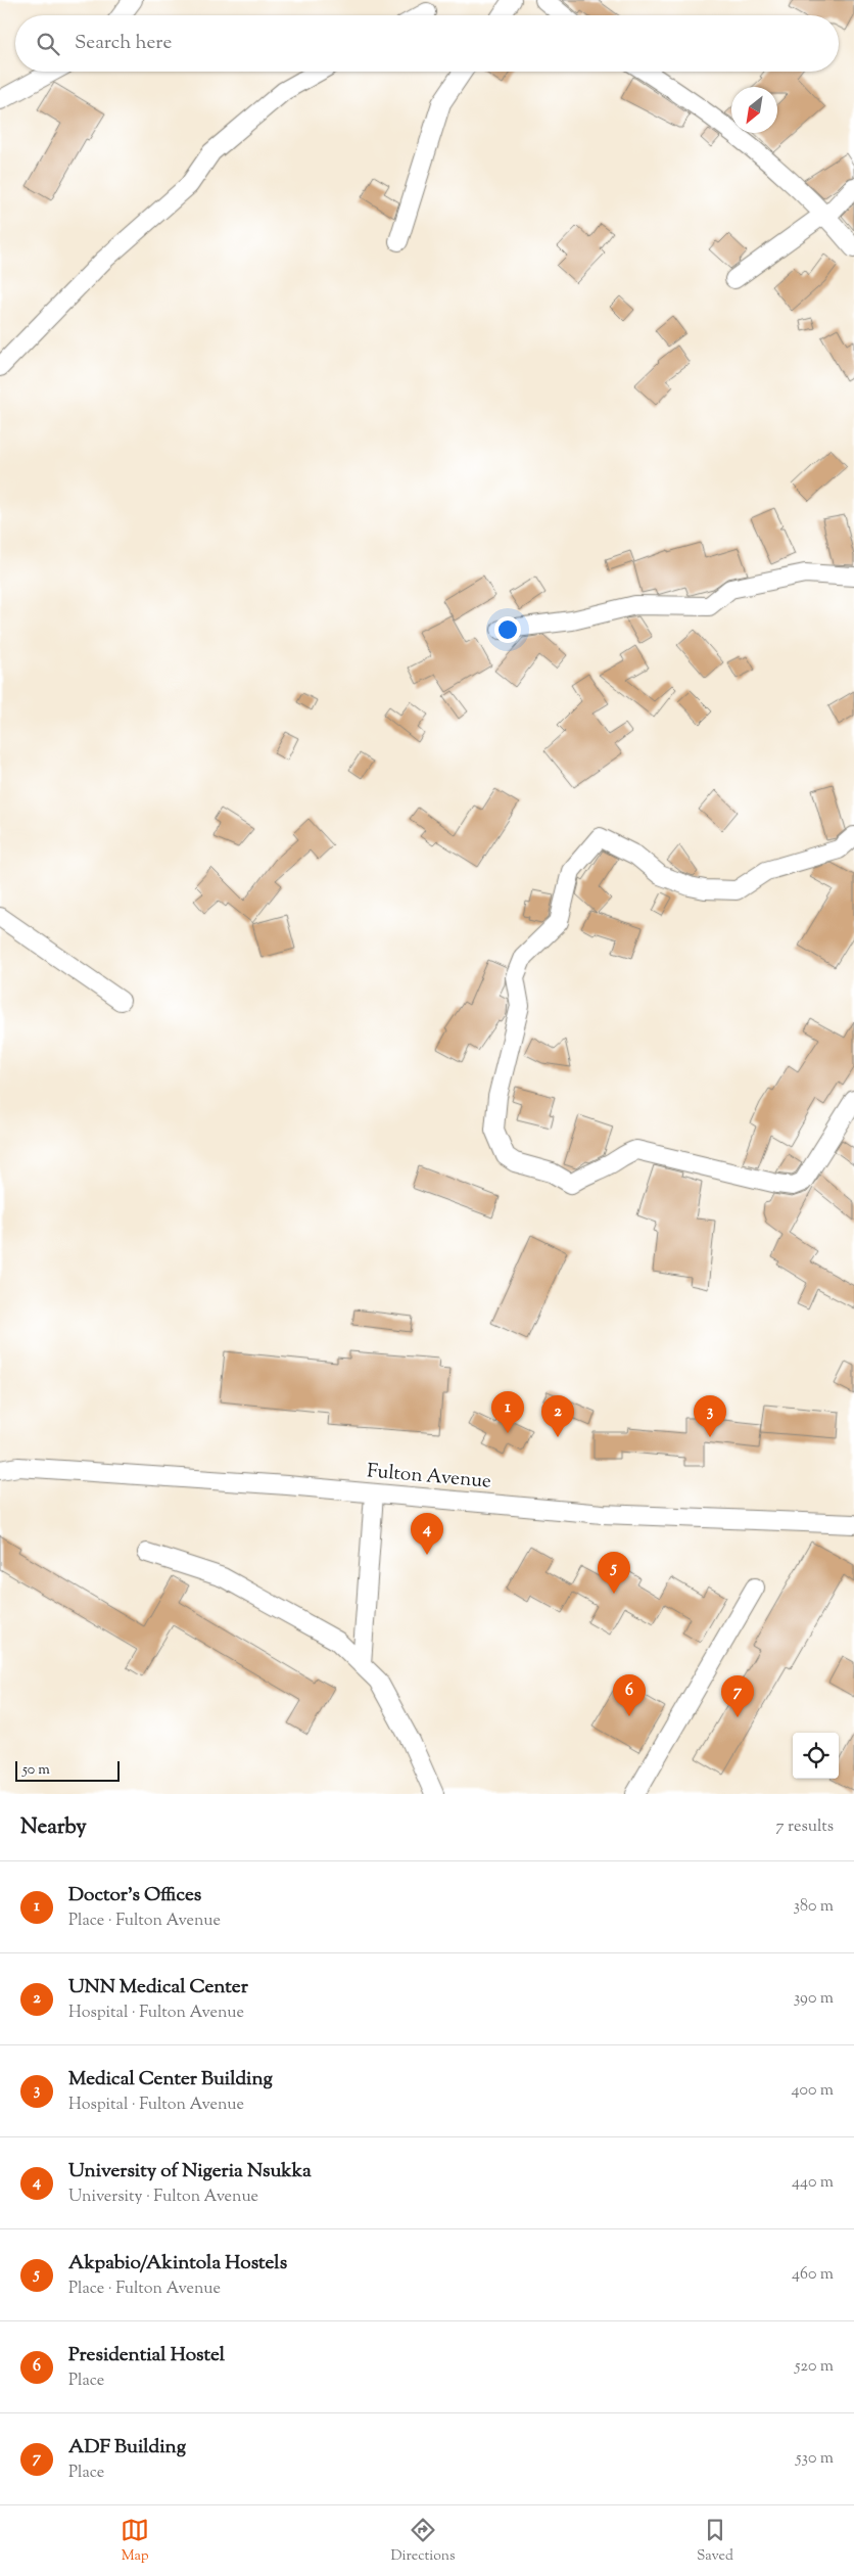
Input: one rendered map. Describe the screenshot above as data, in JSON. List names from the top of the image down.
{
  "streets": {
    "street": ["Fulton Avenue"]
  },
  "scale_bar": "50 m",
  "north": "bottom left",
  "page": {
    "search": "Search here",
    "pins": [
      "1",
      "2",
      "3",
      "4",
      "5",
      "6",
      "7"
    ],
    "scale": "50 m",
    "heading": ["Nearby", "7 results"],
    "list": [
      {
        "mark": "1",
        "name": "Doctor's Offices",
        "note": "Place · Fulton Avenue",
        "value": "380 m"
      },
      {
        "mark": "2",
        "name": "UNN Medical Center",
        "note": "Hospital · Fulton Avenue",
        "value": "390 m"
      },
      {
        "mark": "3",
        "name": "Medical Center Building",
        "note": "Hospital · Fulton Avenue",
        "value": "400 m"
      },
      {
        "mark": "4",
        "name": "University of Nigeria Nsukka",
        "note": "University · Fulton Avenue",
        "value": "440 m"
      },
      {
        "mark": "5",
        "name": "Akpabio/Akintola Hostels",
        "note": "Place · Fulton Avenue",
        "value": "460 m"
      },
      {
        "mark": "6",
        "name": "Presidential Hostel",
        "note": "Place",
        "value": "520 m"
      },
      {
        "mark": "7",
        "name": "ADF Building",
        "note": "Place",
        "value": "530 m"
      }
    ],
    "nav": ["Map", "Directions", "Saved"]
  }
}
